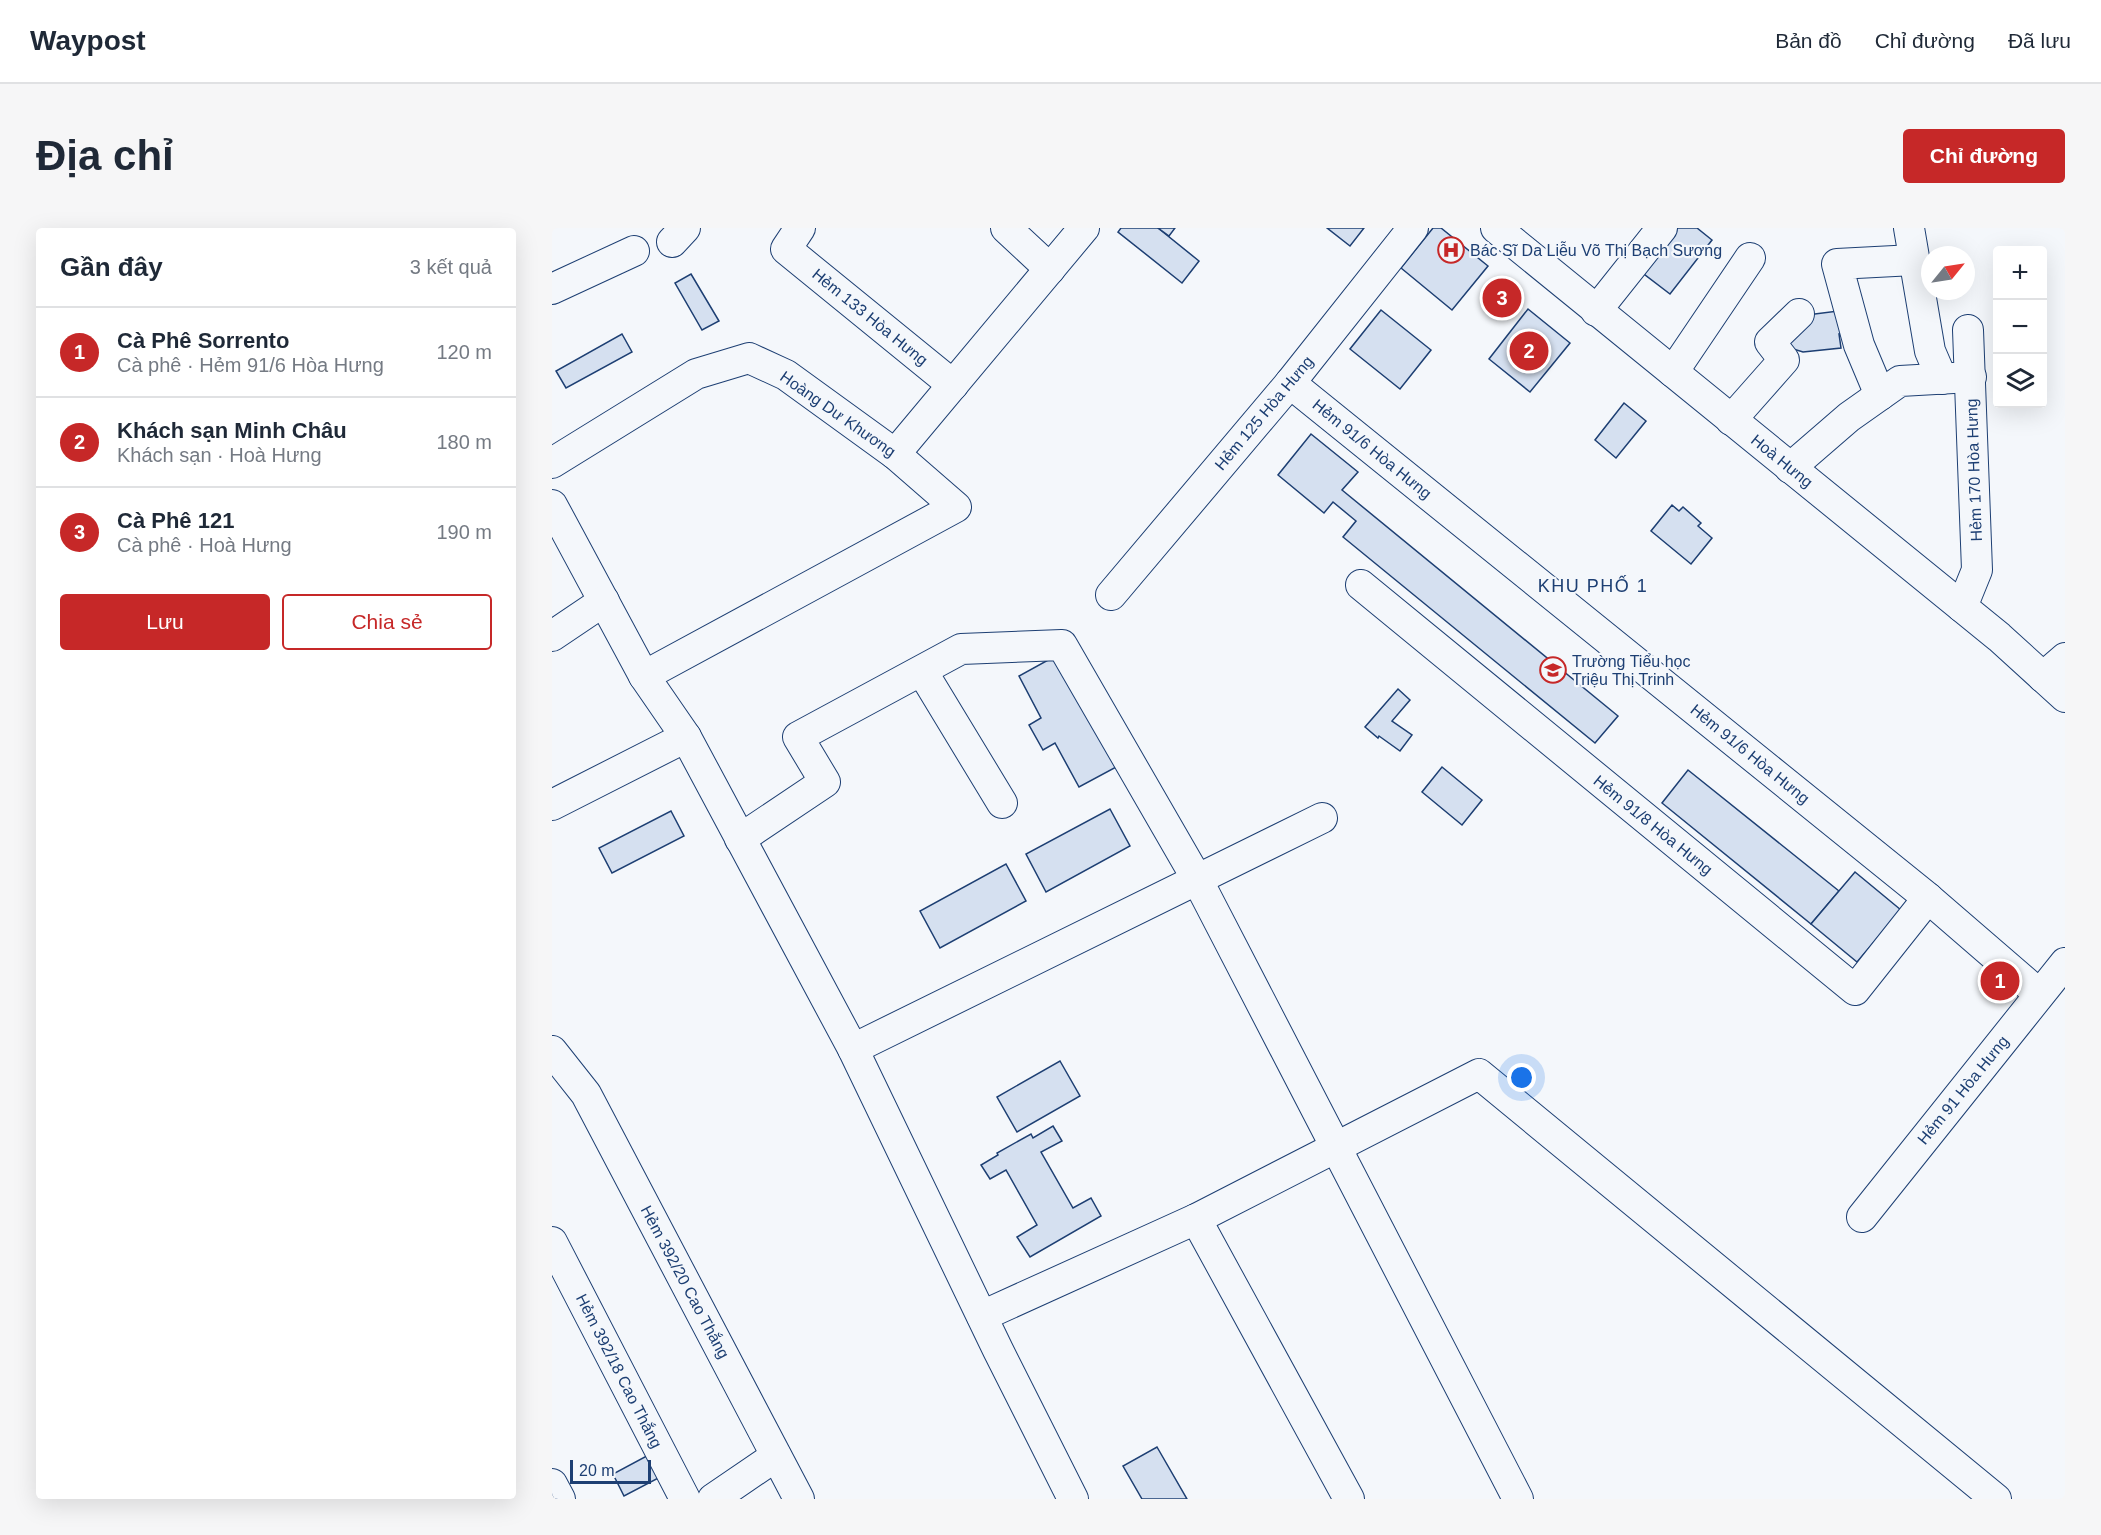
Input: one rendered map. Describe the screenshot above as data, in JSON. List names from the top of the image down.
{
  "streets": {
    "street": [
      "Hẻm 133 Hòa Hưng",
      "Hẻm 125 Hòa Hưng",
      "Hoàng Dư Khương",
      "Hẻm 91/6 Hòa Hưng",
      "Hoà Hưng",
      "Hẻm 170 Hòa Hưng",
      "Hẻm 91/8 Hòa Hưng",
      "Hẻm 91 Hòa Hưng",
      "Hẻm 392/20 Cao Thắng",
      "Hẻm 392/18 Cao Thắng"
    ]
  },
  "crossings": [
    ["Hẻm 125 Hòa Hưng", "Hẻm 91/6 Hòa Hưng"],
    ["Hẻm 91/6 Hòa Hưng", "Hẻm 91/8 Hòa Hưng"],
    ["Hẻm 91/6 Hòa Hưng", "Hẻm 91 Hòa Hưng"],
    ["Hoà Hưng", "Hẻm 170 Hòa Hưng"]
  ],
  "districts": ["KHU PHỐ 1"],
  "places": {
    "hospital": ["Bác Sĩ Da Liễu Võ Thị Bạch Sương"],
    "school or university": ["Trường Tiểu học Triệu Thị Trinh"]
  },
  "scale_bar": "20 m",
  "north": "top right",
  "page": {
    "header": "Waypost",
    "nav": ["Bản đồ", "Chỉ đường", "Đã lưu"],
    "buttons": [
      "Chỉ đường",
      ["Lưu", "Chia sẻ"]
    ],
    "title": "Địa chỉ",
    "heading": ["Gần đây", "3 kết quả"],
    "map_buttons": ["+", "−"],
    "pins": ["3", "2", "1"],
    "list": [
      {
        "mark": "1",
        "name": "Cà Phê Sorrento",
        "note": "Cà phê · Hẻm 91/6 Hòa Hưng",
        "value": "120 m"
      },
      {
        "mark": "2",
        "name": "Khách sạn Minh Châu",
        "note": "Khách sạn · Hoà Hưng",
        "value": "180 m"
      },
      {
        "mark": "3",
        "name": "Cà Phê 121",
        "note": "Cà phê · Hoà Hưng",
        "value": "190 m"
      }
    ],
    "scale": "20 m"
  }
}
